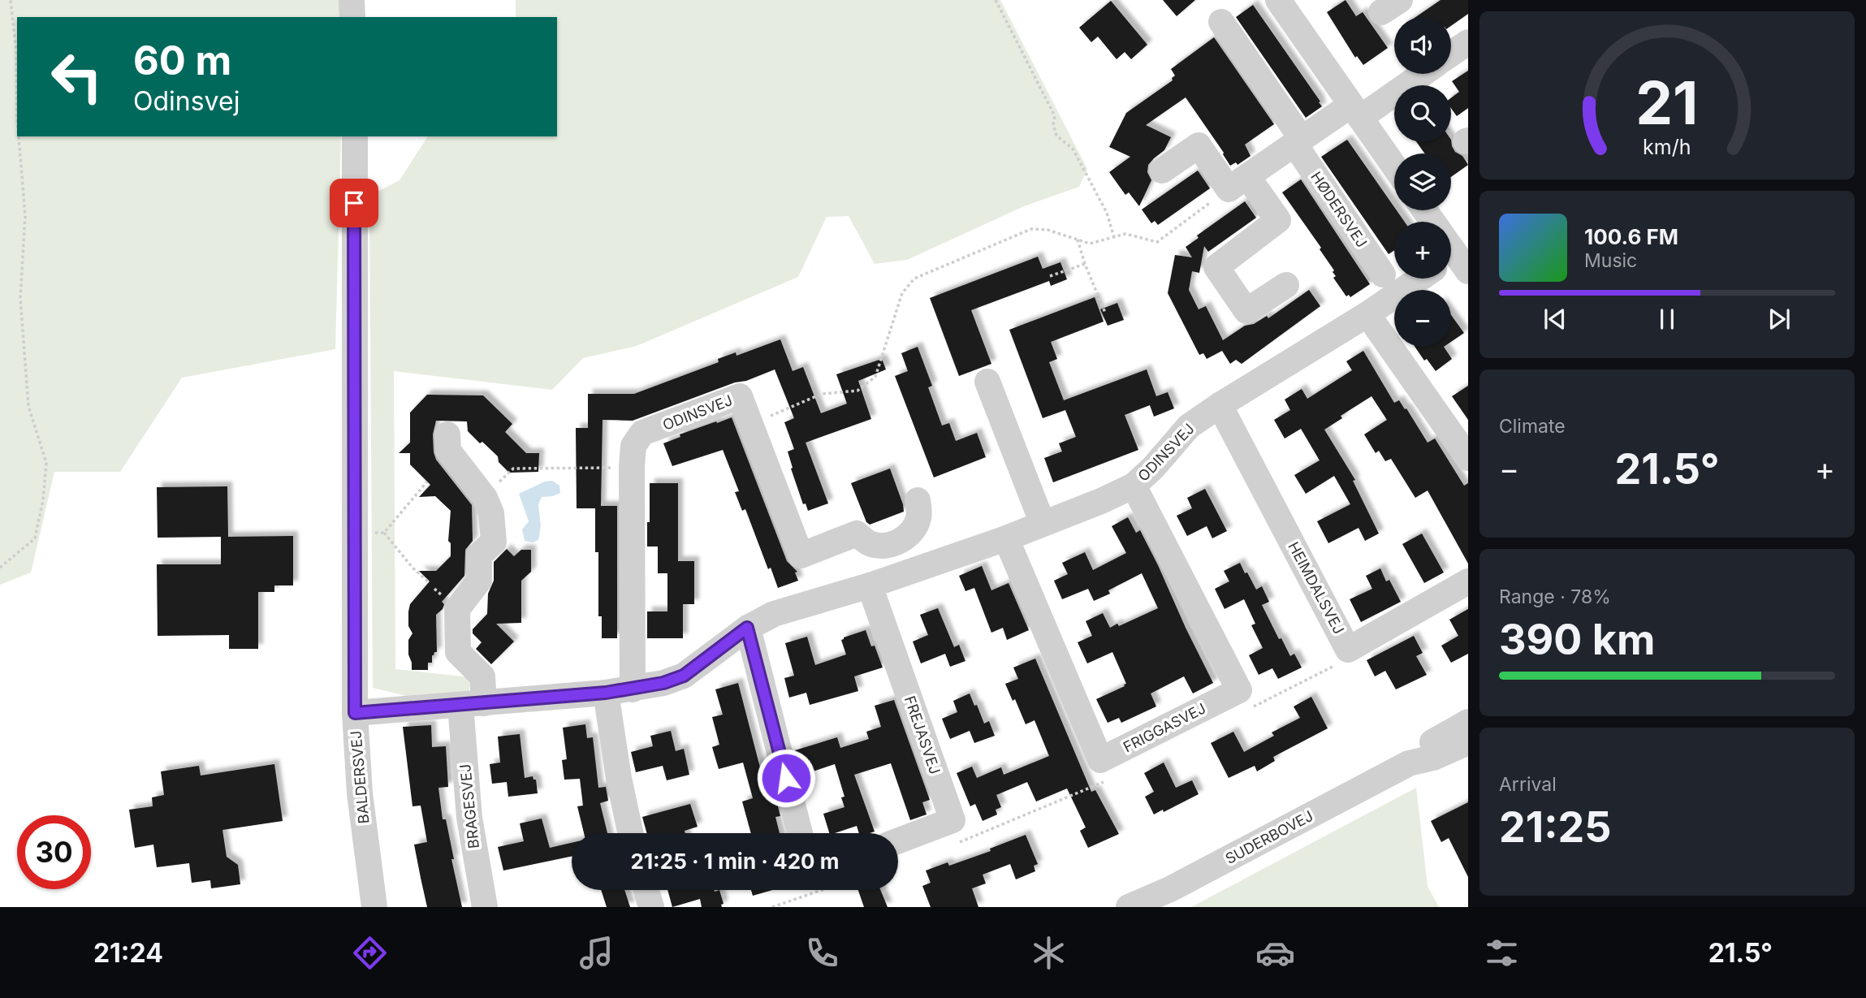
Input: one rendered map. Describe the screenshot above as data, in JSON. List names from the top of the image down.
{
  "streets": {
    "street": [
      "HØDERSVEJ",
      "ODINSVEJ",
      "HEIMDALSVEJ",
      "FRIGGASVEJ",
      "FREJASVEJ",
      "BALDERSVEJ",
      "BRAGESVEJ",
      "SUDERBOVEJ"
    ]
  },
  "crossings": [
    ["ODINSVEJ", "HEIMDALSVEJ"],
    ["ODINSVEJ", "FRIGGASVEJ"],
    ["ODINSVEJ", "FREJASVEJ"],
    ["ODINSVEJ", "BALDERSVEJ"],
    ["ODINSVEJ", "BRAGESVEJ"]
  ],
  "page": {
    "map_buttons": ["+", "−"],
    "turn": ["60 m", "Odinsvej"],
    "song": ["100.6 FM", "Music"],
    "tile": [
      "Climate",
      ["Range · 78%", "390 km"],
      ["Arrival", "21:25"]
    ],
    "heat": ["−", "21.5°", "+"],
    "limit": "30",
    "trip": "21:25 · 1 min · 420 m",
    "tabs": ["21:24", "21.5°"],
    "gauge": ["21", "km/h"]
  }
}
